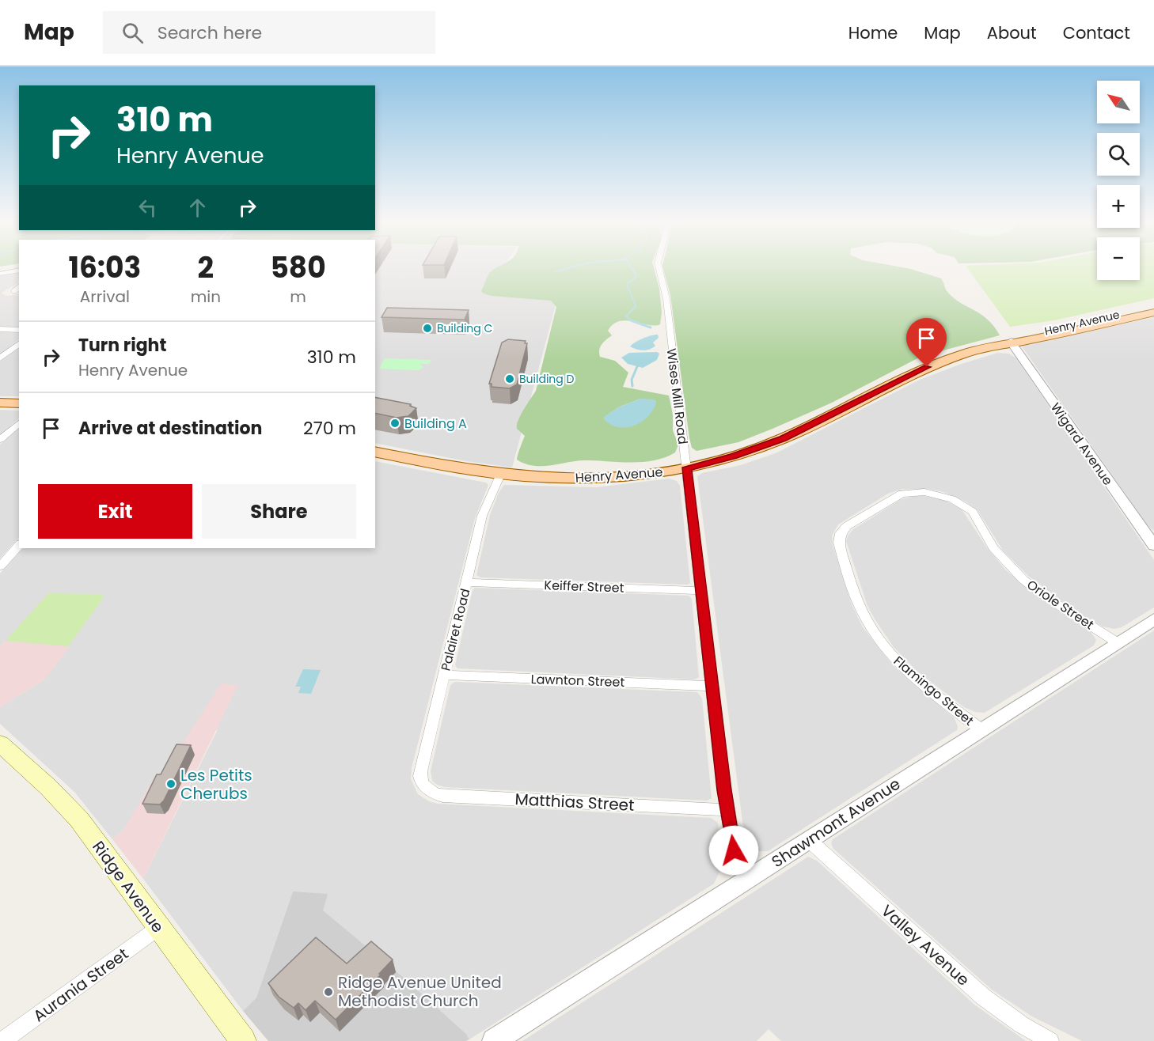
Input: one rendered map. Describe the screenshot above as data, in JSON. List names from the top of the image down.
{
  "streets": {
    "main road": ["Henry Avenue", "Ridge Avenue"],
    "street": [
      "Wises Mill Road",
      "Wigard Avenue",
      "Keiffer Street",
      "Oriole Street",
      "Palairet Road",
      "Lawnton Street",
      "Flamingo Street",
      "Matthias Street",
      "Shawmont Avenue",
      "Valley Avenue",
      "Aurania Street"
    ]
  },
  "crossings": [
    ["Henry Avenue", "Wises Mill Road"],
    ["Henry Avenue", "Wigard Avenue"],
    ["Henry Avenue", "Palairet Road"],
    ["Wises Mill Road", "Keiffer Street"],
    ["Wises Mill Road", "Lawnton Street"],
    ["Wises Mill Road", "Matthias Street"],
    ["Wises Mill Road", "Shawmont Avenue"],
    ["Keiffer Street", "Palairet Road"],
    ["Oriole Street", "Flamingo Street"],
    ["Oriole Street", "Shawmont Avenue"],
    ["Palairet Road", "Lawnton Street"],
    ["Palairet Road", "Matthias Street"],
    ["Flamingo Street", "Shawmont Avenue"],
    ["Shawmont Avenue", "Valley Avenue"],
    ["Ridge Avenue", "Aurania Street"]
  ],
  "places": [
    "Building C",
    "Building D",
    "Building A",
    "Les Petits Cherubs",
    "Ridge Avenue United Methodist Church"
  ],
  "north": "top left",
  "page": {
    "header": "Map",
    "search": "Search here",
    "nav": [
      "Home",
      "Map",
      "About",
      "Contact"
    ],
    "map_buttons": ["+", "−"],
    "turn": ["310 m", "Henry Avenue"],
    "eta": [
      "16:03",
      "Arrival",
      "2",
      "min",
      "580",
      "m"
    ],
    "list": [
      {
        "name": "Turn right",
        "note": "Henry Avenue",
        "value": "310 m"
      },
      {
        "name": "Arrive at destination",
        "value": "270 m"
      }
    ],
    "buttons": ["Exit", "Share"]
  }
}
